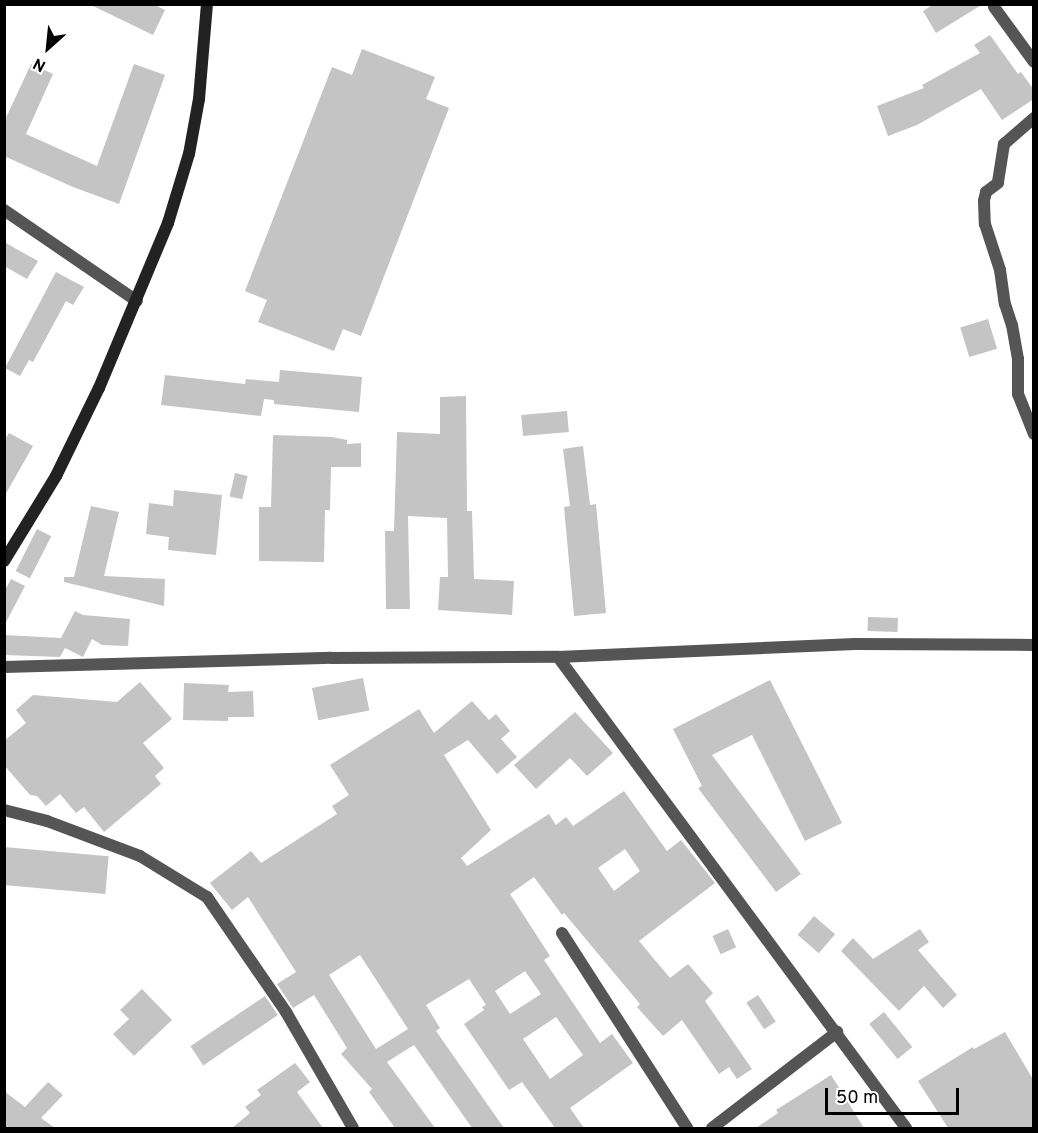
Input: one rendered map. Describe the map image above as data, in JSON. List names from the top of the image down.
{
  "scale_bar": "50 m",
  "north": "bottom left"
}
